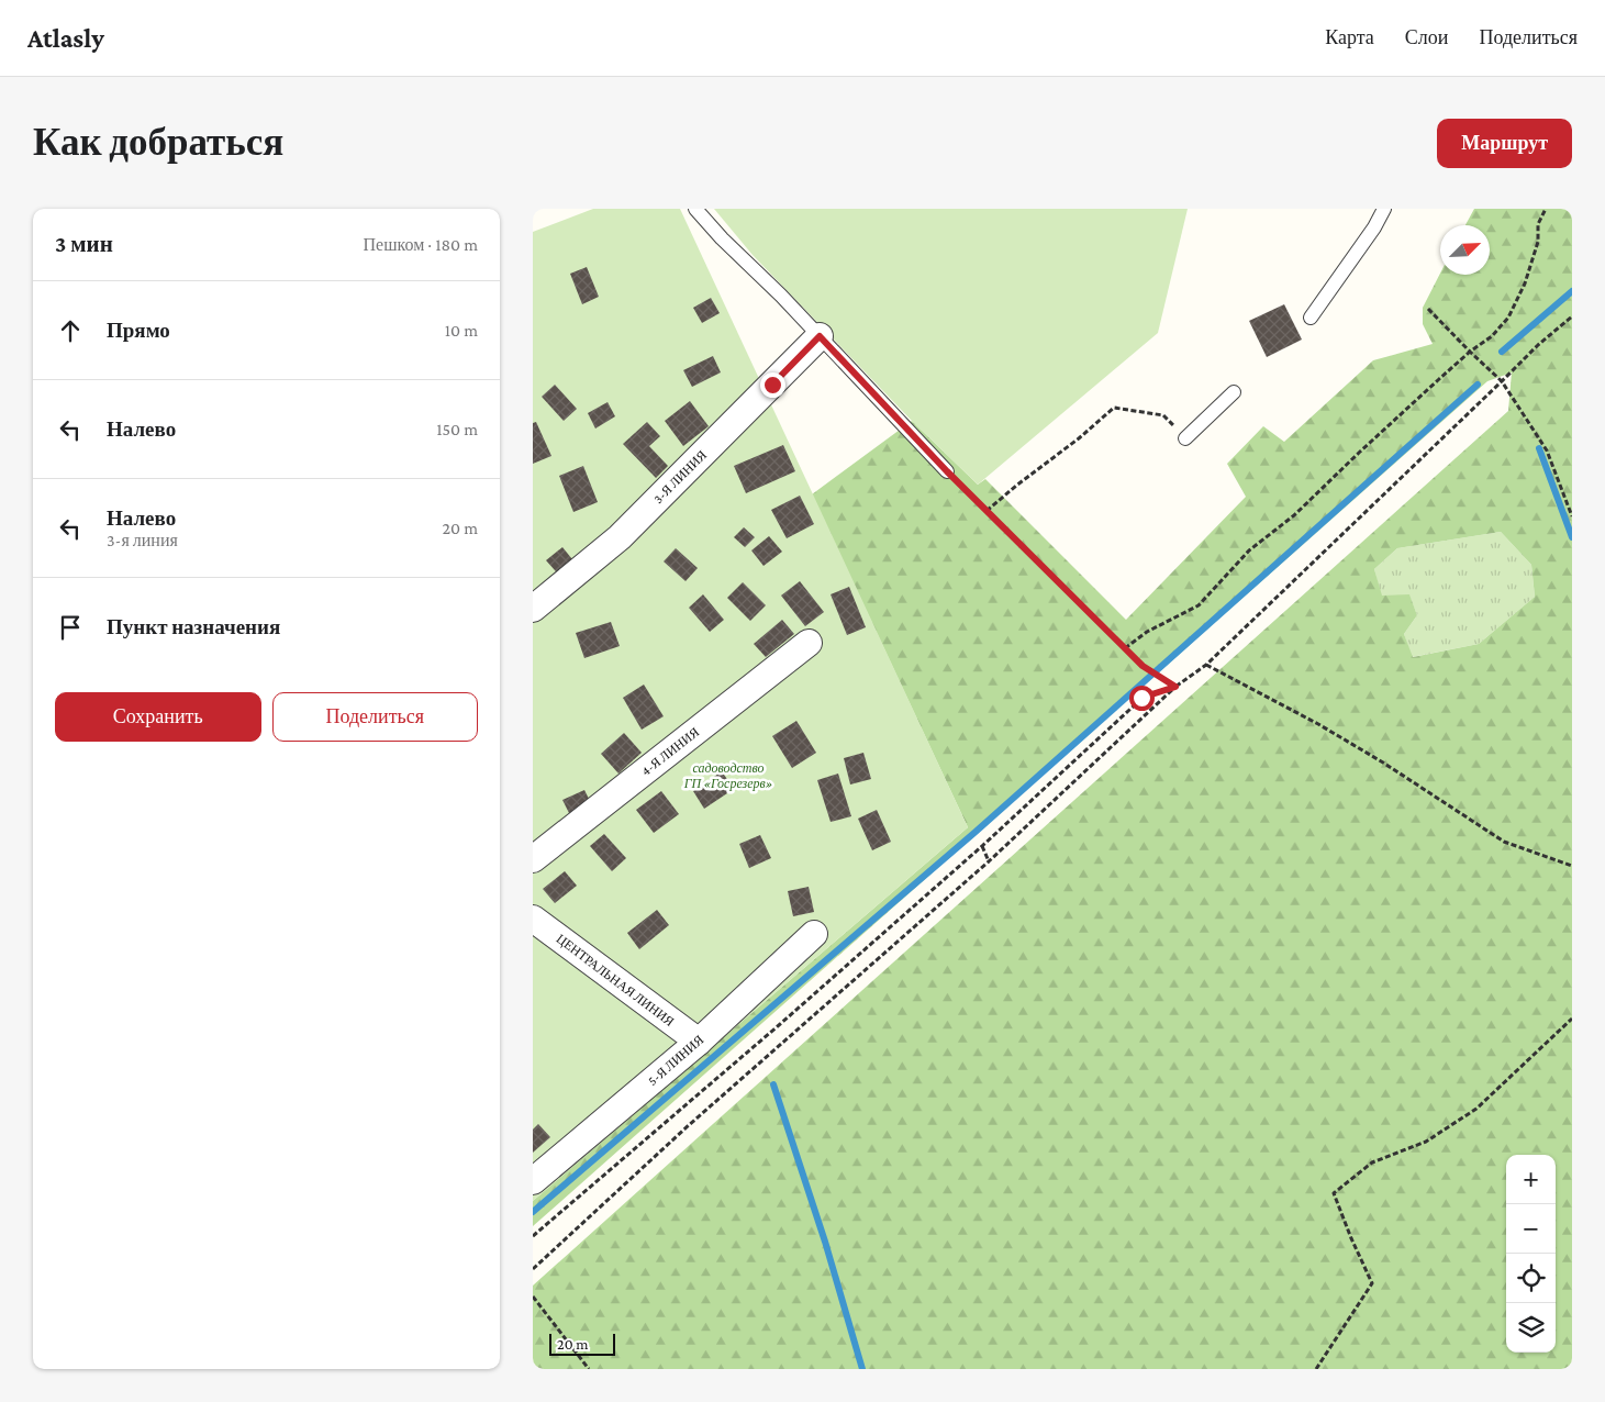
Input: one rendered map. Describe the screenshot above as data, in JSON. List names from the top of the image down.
{
  "streets": {
    "street": [
      "3-Я ЛИНИЯ",
      "4-Я ЛИНИЯ",
      "ЦЕНТРАЛЬНАЯ ЛИНИЯ",
      "5-Я ЛИНИЯ"
    ]
  },
  "crossings": [
    ["ЦЕНТРАЛЬНАЯ ЛИНИЯ", "5-Я ЛИНИЯ"]
  ],
  "parks": ["садоводство ГП «Госрезерв»"],
  "scale_bar": "20 m",
  "north": "top right",
  "page": {
    "header": "Atlasly",
    "nav": ["Карта", "Слои", "Поделиться"],
    "buttons": [
      "Маршрут",
      ["Сохранить", "Поделиться"]
    ],
    "title": "Как добраться",
    "heading": ["3 мин", "Пешком · 180 m"],
    "list": [
      ["Прямо", "10 m"],
      ["Налево", "150 m"],
      ["Налево", "3-я линия", "20 m"],
      "Пункт назначения"
    ],
    "map_buttons": ["+", "−"],
    "scale": "20 m"
  }
}
